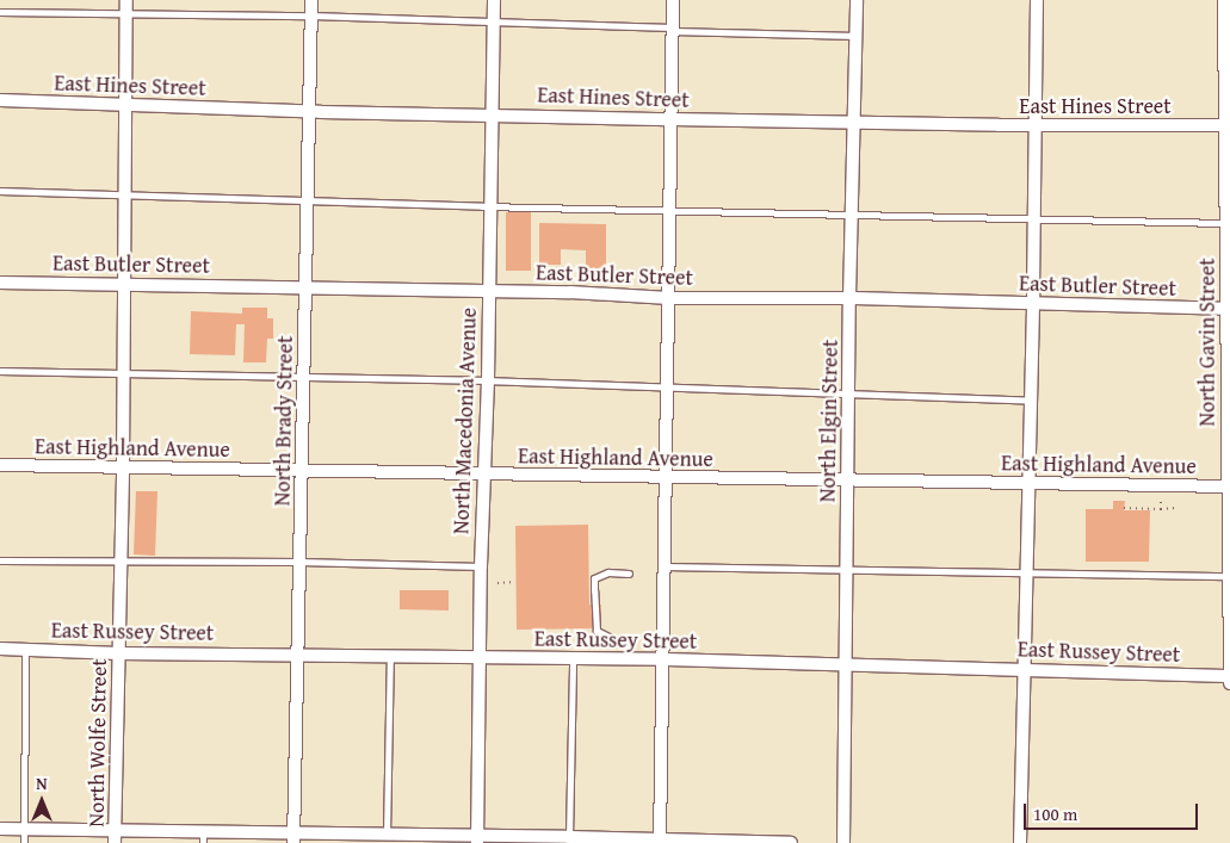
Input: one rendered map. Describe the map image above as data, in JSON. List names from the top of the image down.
{
  "streets": {
    "street": [
      "East Hines Street",
      "East Butler Street",
      "North Gavin Street",
      "North Brady Street",
      "North Macedonia Avenue",
      "North Elgin Street",
      "East Highland Avenue",
      "East Russey Street",
      "North Wolfe Street"
    ]
  },
  "crossings": [
    ["East Hines Street", "North Gavin Street"],
    ["East Hines Street", "North Brady Street"],
    ["East Hines Street", "North Macedonia Avenue"],
    ["East Hines Street", "North Elgin Street"],
    ["East Hines Street", "North Wolfe Street"],
    ["East Butler Street", "North Gavin Street"],
    ["East Butler Street", "North Brady Street"],
    ["East Butler Street", "North Macedonia Avenue"],
    ["East Butler Street", "North Elgin Street"],
    ["East Butler Street", "North Wolfe Street"],
    ["North Gavin Street", "East Highland Avenue"],
    ["North Gavin Street", "East Russey Street"],
    ["North Brady Street", "East Highland Avenue"],
    ["North Brady Street", "East Russey Street"],
    ["North Macedonia Avenue", "East Highland Avenue"],
    ["North Macedonia Avenue", "East Russey Street"],
    ["North Elgin Street", "East Highland Avenue"],
    ["North Elgin Street", "East Russey Street"],
    ["East Highland Avenue", "North Wolfe Street"],
    ["East Russey Street", "North Wolfe Street"]
  ],
  "scale_bar": "100 m",
  "north": "top"
}
